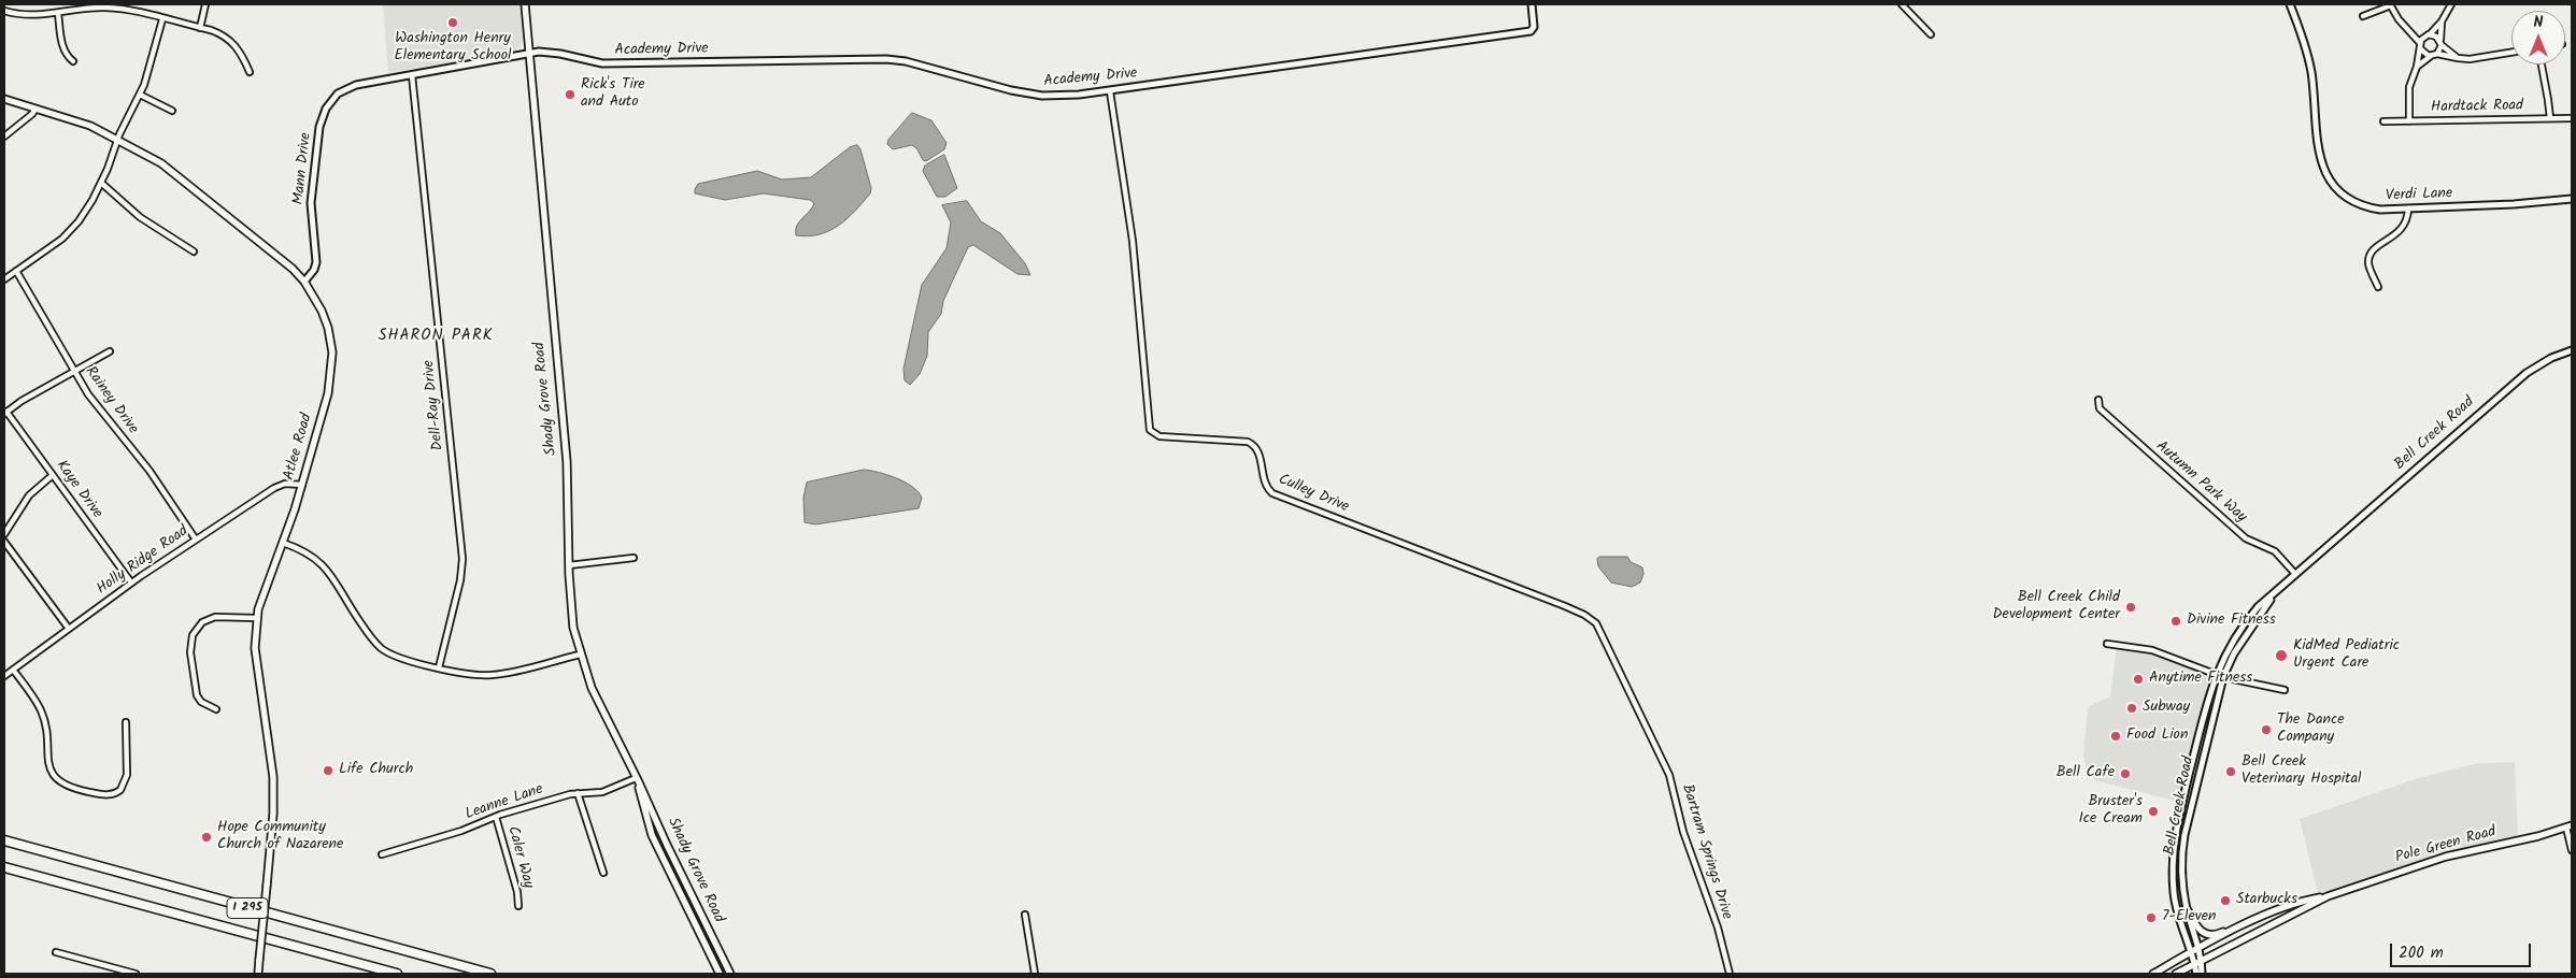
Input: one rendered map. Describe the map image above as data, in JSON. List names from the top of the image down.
{
  "streets": {
    "highway": ["I 295"],
    "main road": ["Shady Grove Road", "Atlee Road", "Pole Green Road"],
    "street": [
      "Academy Drive",
      "Hardtack Road",
      "Mann Drive",
      "Verdi Lane",
      "Rainey Drive",
      "Dell-Ray Drive",
      "Bell Creek Road",
      "Autumn Park Way",
      "Kaye Drive",
      "Culley Drive",
      "Holly Ridge Road",
      "Leanne Lane",
      "Bartram Springs Drive",
      "Caler Way"
    ]
  },
  "crossings": [
    ["Academy Drive", "Mann Drive"],
    ["Academy Drive", "Shady Grove Road"],
    ["Academy Drive", "Culley Drive"],
    ["Mann Drive", "Shady Grove Road"],
    ["Mann Drive", "Dell-Ray Drive"],
    ["Mann Drive", "Atlee Road"],
    ["Shady Grove Road", "Leanne Lane"],
    ["Rainey Drive", "Holly Ridge Road"],
    ["Bell Creek Road", "Autumn Park Way"],
    ["Bell Creek Road", "Pole Green Road"],
    ["Atlee Road", "Holly Ridge Road"],
    ["Kaye Drive", "Holly Ridge Road"],
    ["Culley Drive", "Bartram Springs Drive"],
    ["Leanne Lane", "Caler Way"]
  ],
  "districts": ["SHARON PARK"],
  "places": [
    "Washington Henry Elementary School",
    "Rick's Tire and Auto",
    "Bell Creek Child Development Center",
    "Divine Fitness",
    "KidMed Pediatric Urgent Care",
    "Anytime Fitness",
    "Subway",
    "The Dance Company",
    "Food Lion",
    "Life Church",
    "Bell Creek Veterinary Hospital",
    "Bell Cafe",
    "Bruster's Ice Cream",
    "Hope Community Church of Nazarene",
    "Starbucks",
    "7-Eleven"
  ],
  "scale_bar": "200 m",
  "north": "top"
}
